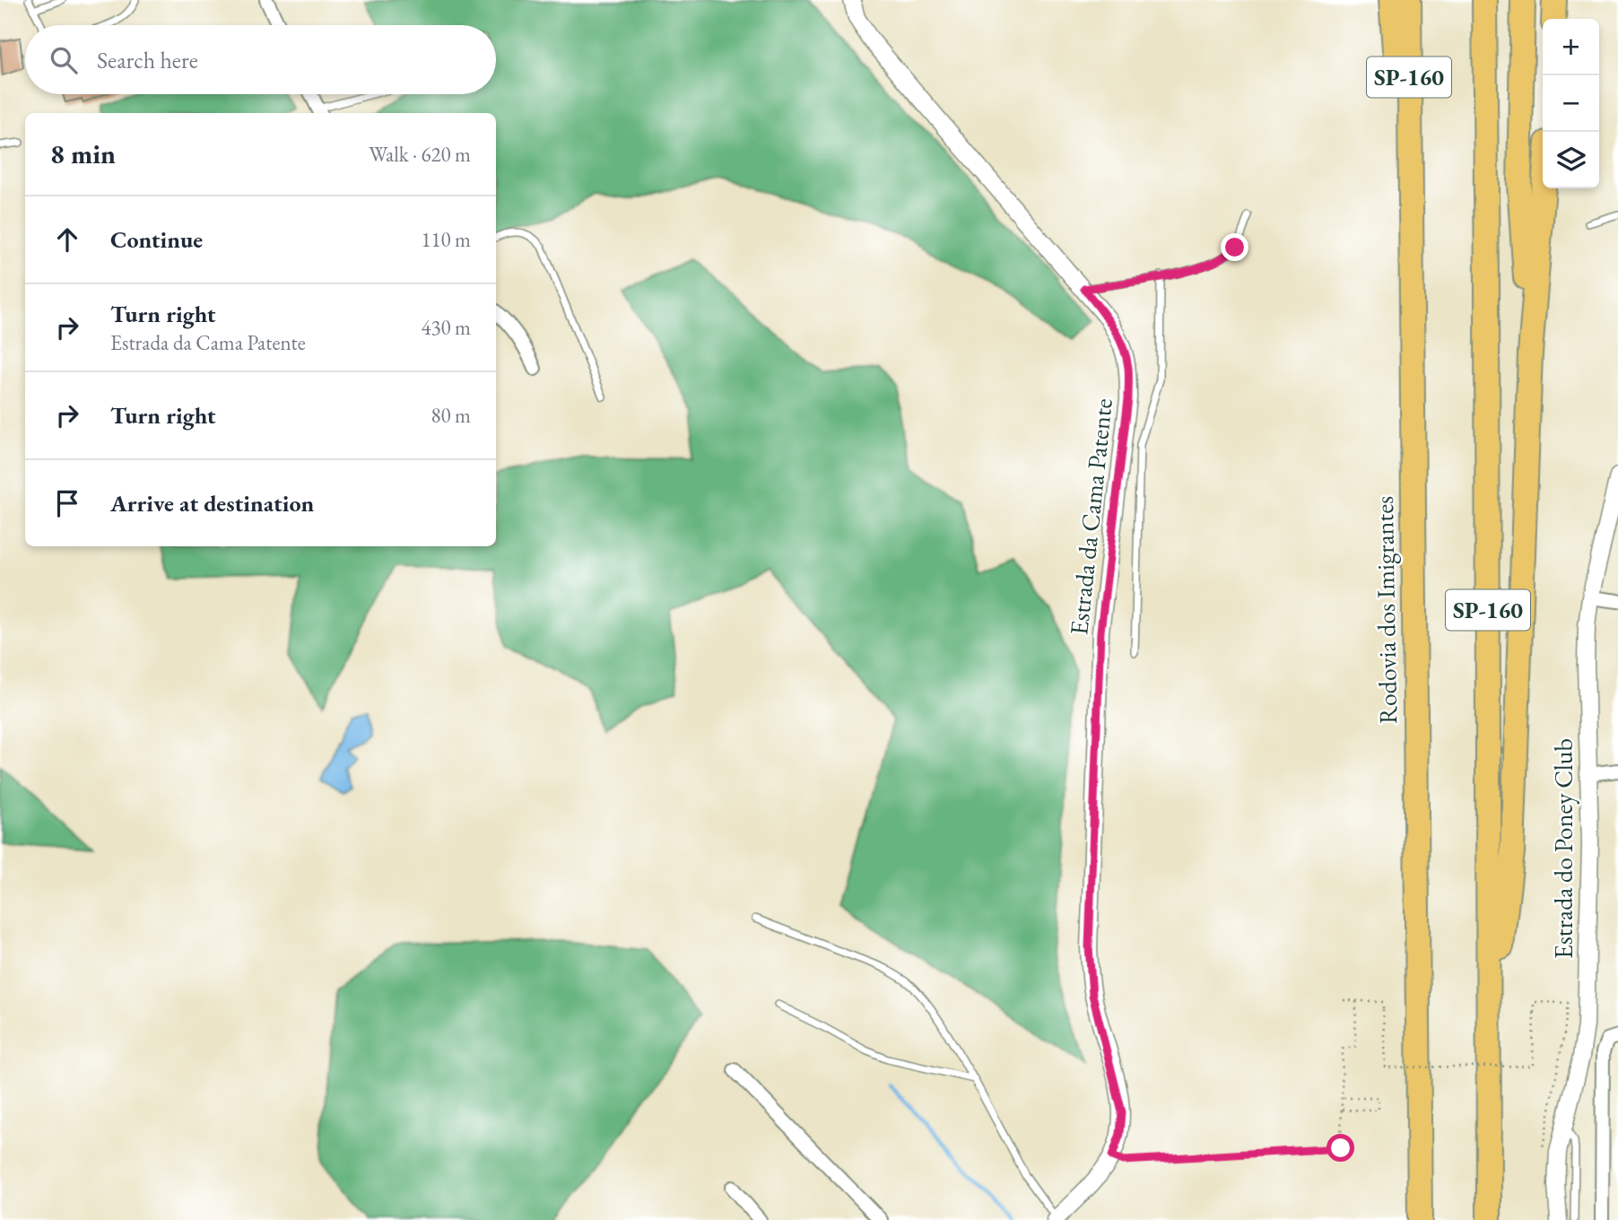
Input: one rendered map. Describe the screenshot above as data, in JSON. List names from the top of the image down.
{
  "streets": {
    "highway": ["SP-160", "Rodovia dos Imigrantes"],
    "street": ["Estrada da Cama Patente", "Estrada do Poney Club"]
  },
  "page": {
    "map_buttons": ["+", "−"],
    "search": "Search here",
    "heading": ["8 min", "Walk · 620 m"],
    "list": [
      ["Continue", "110 m"],
      ["Turn right", "Estrada da Cama Patente", "430 m"],
      ["Turn right", "80 m"],
      "Arrive at destination"
    ]
  }
}
